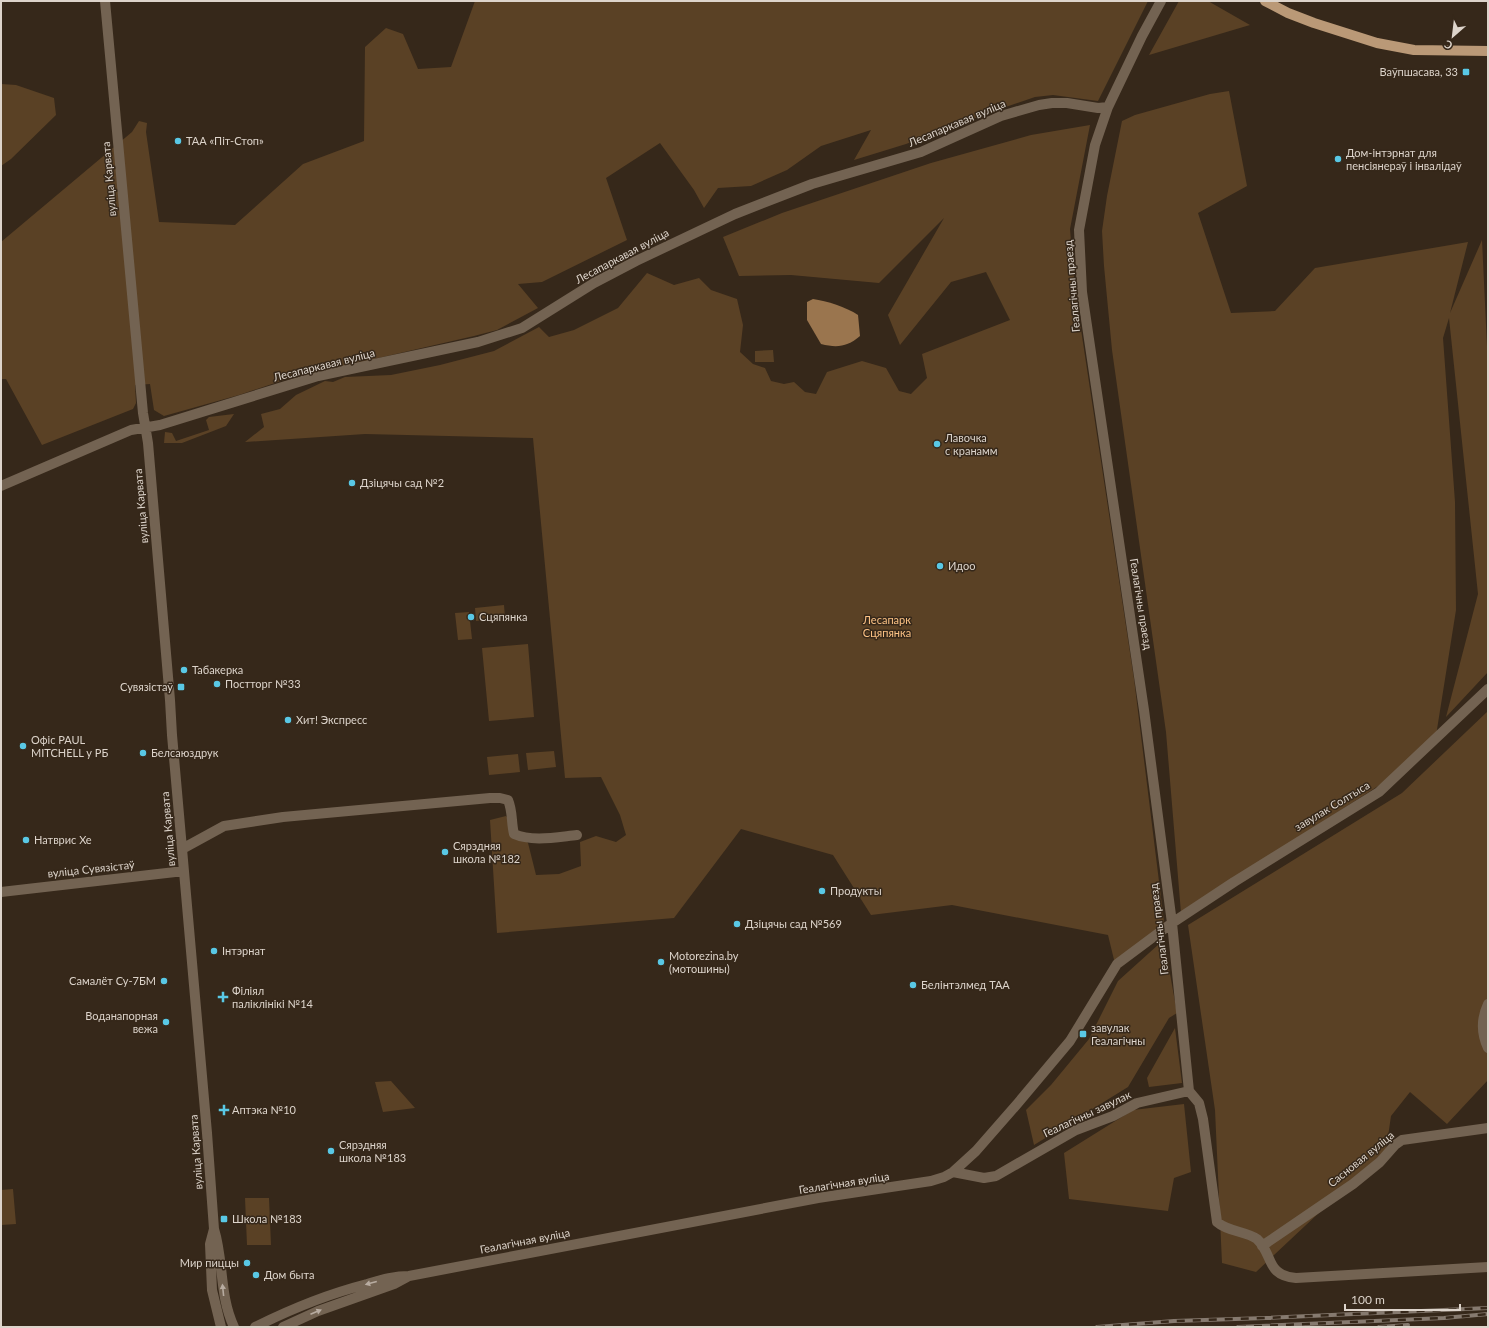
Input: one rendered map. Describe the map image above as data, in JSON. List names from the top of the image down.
{
  "streets": {
    "street": [
      "Лесапаркавая вуліца",
      "вуліца Карвата",
      "Геалагічны праезд",
      "завулак Солтыса",
      "вуліца Сувязістаў",
      "Геалагічны завулак",
      "Сасновая вуліца",
      "Геалагічная вуліца"
    ]
  },
  "crossings": [
    ["Лесапаркавая вуліца", "вуліца Карвата"],
    ["Лесапаркавая вуліца", "Геалагічны праезд"],
    ["вуліца Карвата", "вуліца Сувязістаў"],
    ["Геалагічны праезд", "завулак Солтыса"],
    ["Геалагічны праезд", "Геалагічны завулак"],
    ["Геалагічны праезд", "Сасновая вуліца"],
    ["Геалагічны праезд", "Геалагічная вуліца"],
    ["завулак Солтыса", "Геалагічная вуліца"],
    ["Геалагічны завулак", "Геалагічная вуліца"]
  ],
  "parks": ["Лесапарк Сцяпянка"],
  "places": {
    "transit": [
      "Ваўпшасава, 33",
      "Сувязістаў",
      "завулак Геалагічны",
      "Школа №183"
    ],
    "other": [
      "ТАА «Піт-Стоп»",
      "Дом-інтэрнат для пенсіянераў і інвалідаў",
      "Лавочка с кранамм",
      "Дзіцячы сад №2",
      "Идоо",
      "Сцяпянка",
      "Табакерка",
      "Постторг №33",
      "Хит! Экспресс",
      "Офіс PAUL MITCHELL у РБ",
      "Белсаюздрук",
      "Натврис Хе",
      "Сярэдняя школа №182",
      "Продукты",
      "Дзіцячы сад №569",
      "Інтэрнат",
      "Motorezina.by (мотошины)",
      "Самалёт Су-7БМ",
      "Белінтэлмед ТАА",
      "Воданапорная вежа",
      "Сярэдняя школа №183",
      "Мир пиццы",
      "Дом быта"
    ],
    "health": ["Філіял паліклінікі №14", "Аптэка №10"]
  },
  "scale_bar": "100 m",
  "north": "bottom left"
}
